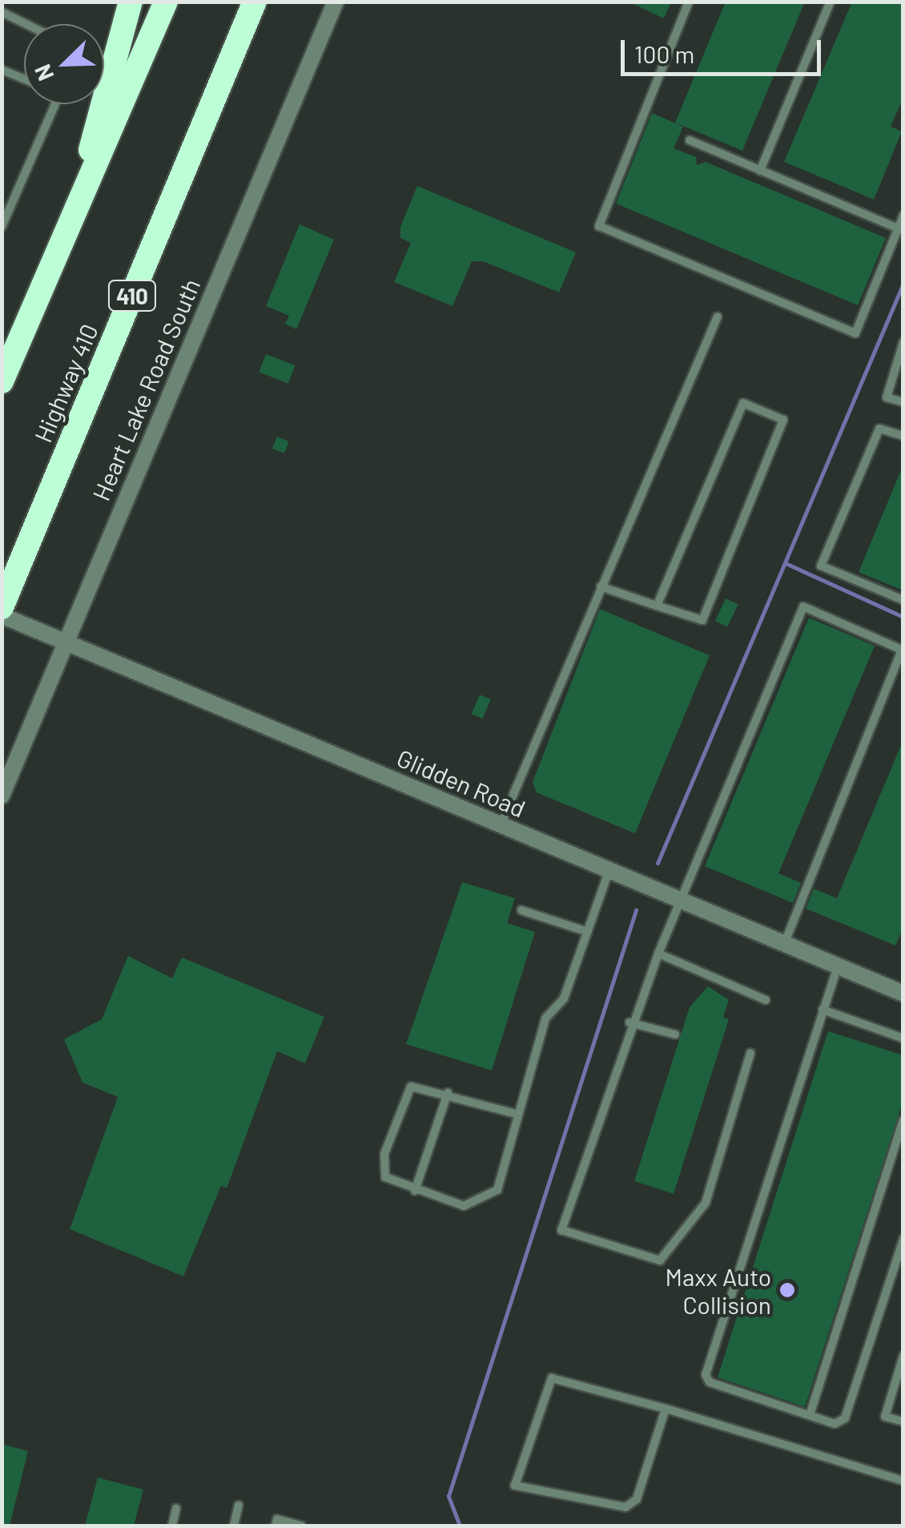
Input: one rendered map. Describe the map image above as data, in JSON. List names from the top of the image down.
{
  "streets": {
    "highway": ["410", "Highway 410"],
    "street": ["Heart Lake Road South", "Glidden Road"]
  },
  "crossings": [
    ["Heart Lake Road South", "Glidden Road"]
  ],
  "places": ["Maxx Auto Collision"],
  "scale_bar": "100 m",
  "north": "bottom left"
}
